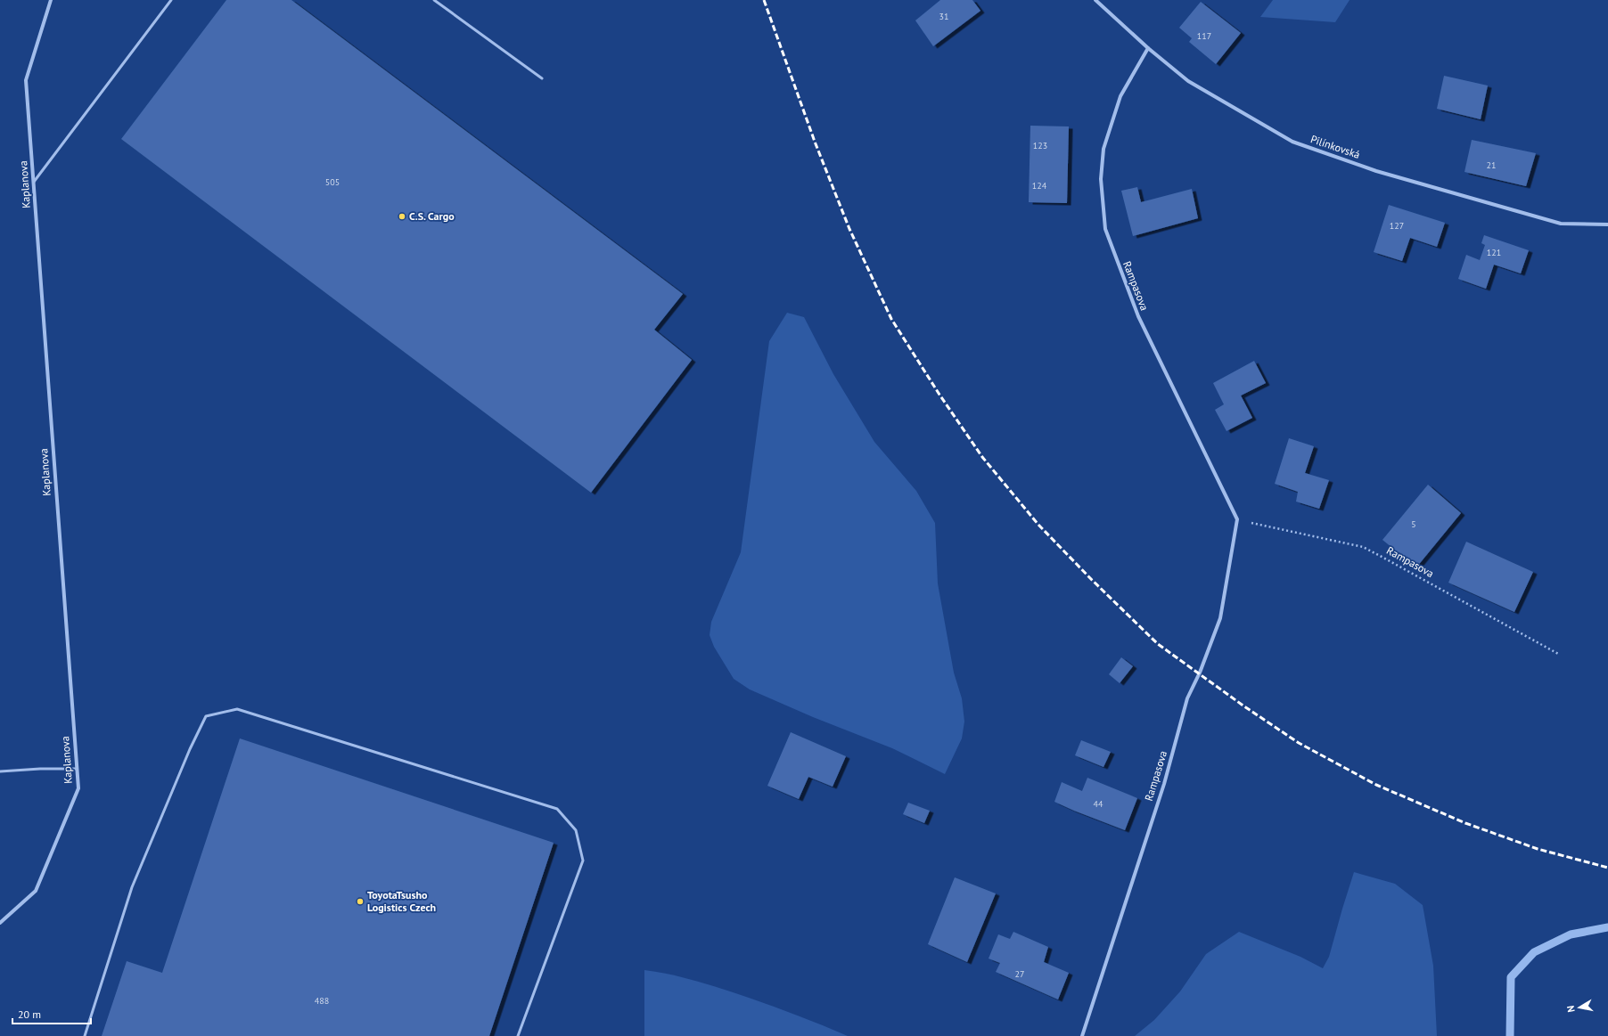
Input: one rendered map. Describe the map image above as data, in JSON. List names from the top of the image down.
{
  "streets": {
    "street": ["Pilínkovská", "Kaplanova", "Rampasova"]
  },
  "crossings": [
    ["Pilínkovská", "Rampasova"]
  ],
  "places": ["C.S. Cargo", "ToyotaTsusho Logistics Czech"],
  "house_numbers": [
    "31",
    "117",
    "123",
    "21",
    "505",
    "124",
    "127",
    "121",
    "5",
    "44",
    "27",
    "488"
  ],
  "scale_bar": "20 m",
  "north": "left"
}
